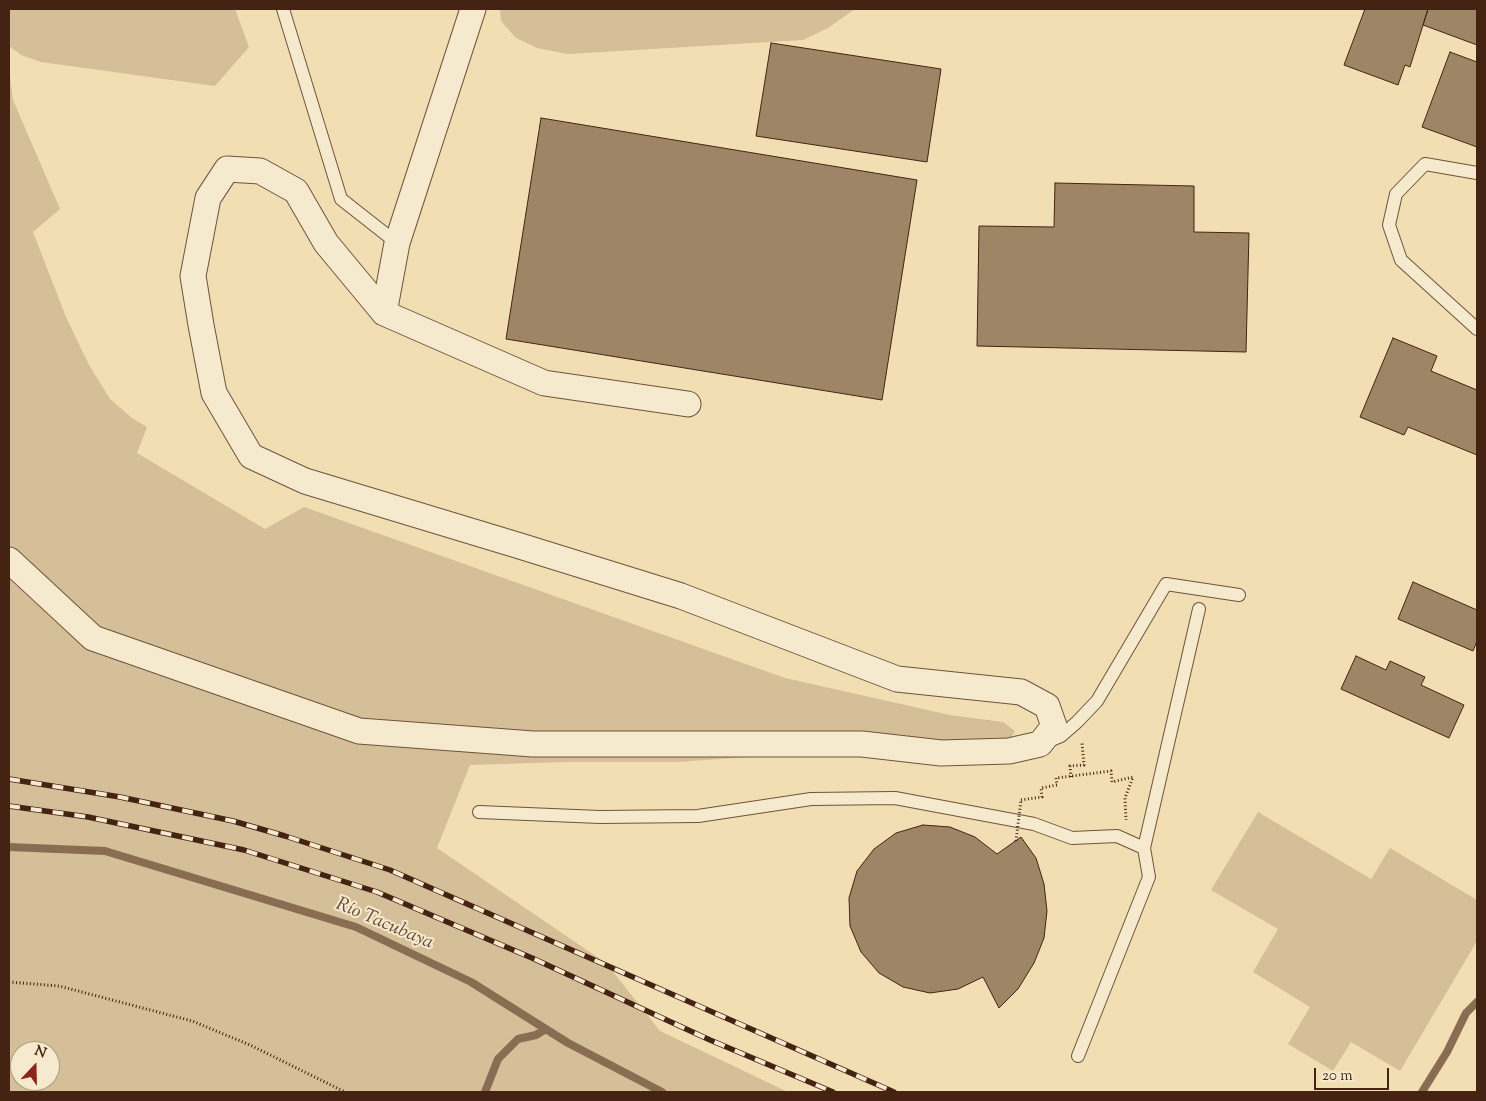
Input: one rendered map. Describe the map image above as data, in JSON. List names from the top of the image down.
{
  "water": ["Río Tacubaya"],
  "scale_bar": "20 m",
  "north": "top"
}
